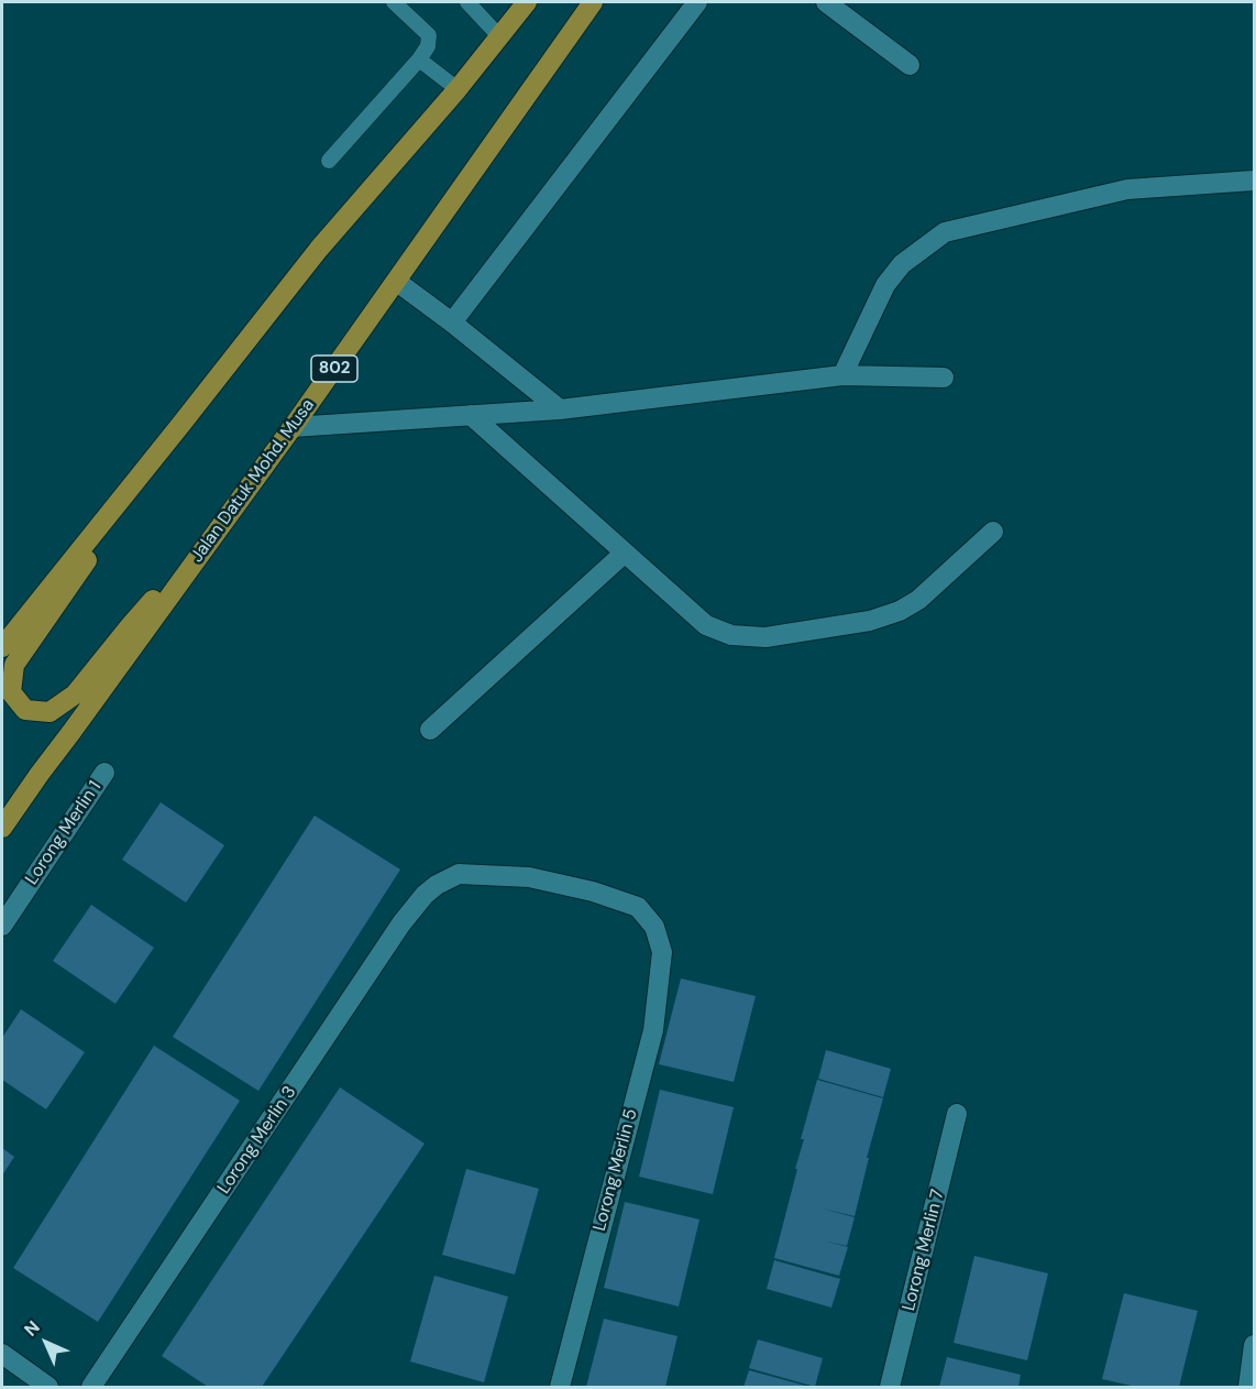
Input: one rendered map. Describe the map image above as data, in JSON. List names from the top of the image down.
{
  "streets": {
    "highway": ["802", "Jalan Datuk Mohd. Musa"],
    "street": [
      "Lorong Merlin 1",
      "Lorong Merlin 3",
      "Lorong Merlin 5",
      "Lorong Merlin 7"
    ]
  },
  "crossings": [
    ["Lorong Merlin 3", "Lorong Merlin 5"]
  ],
  "north": "top left"
}
